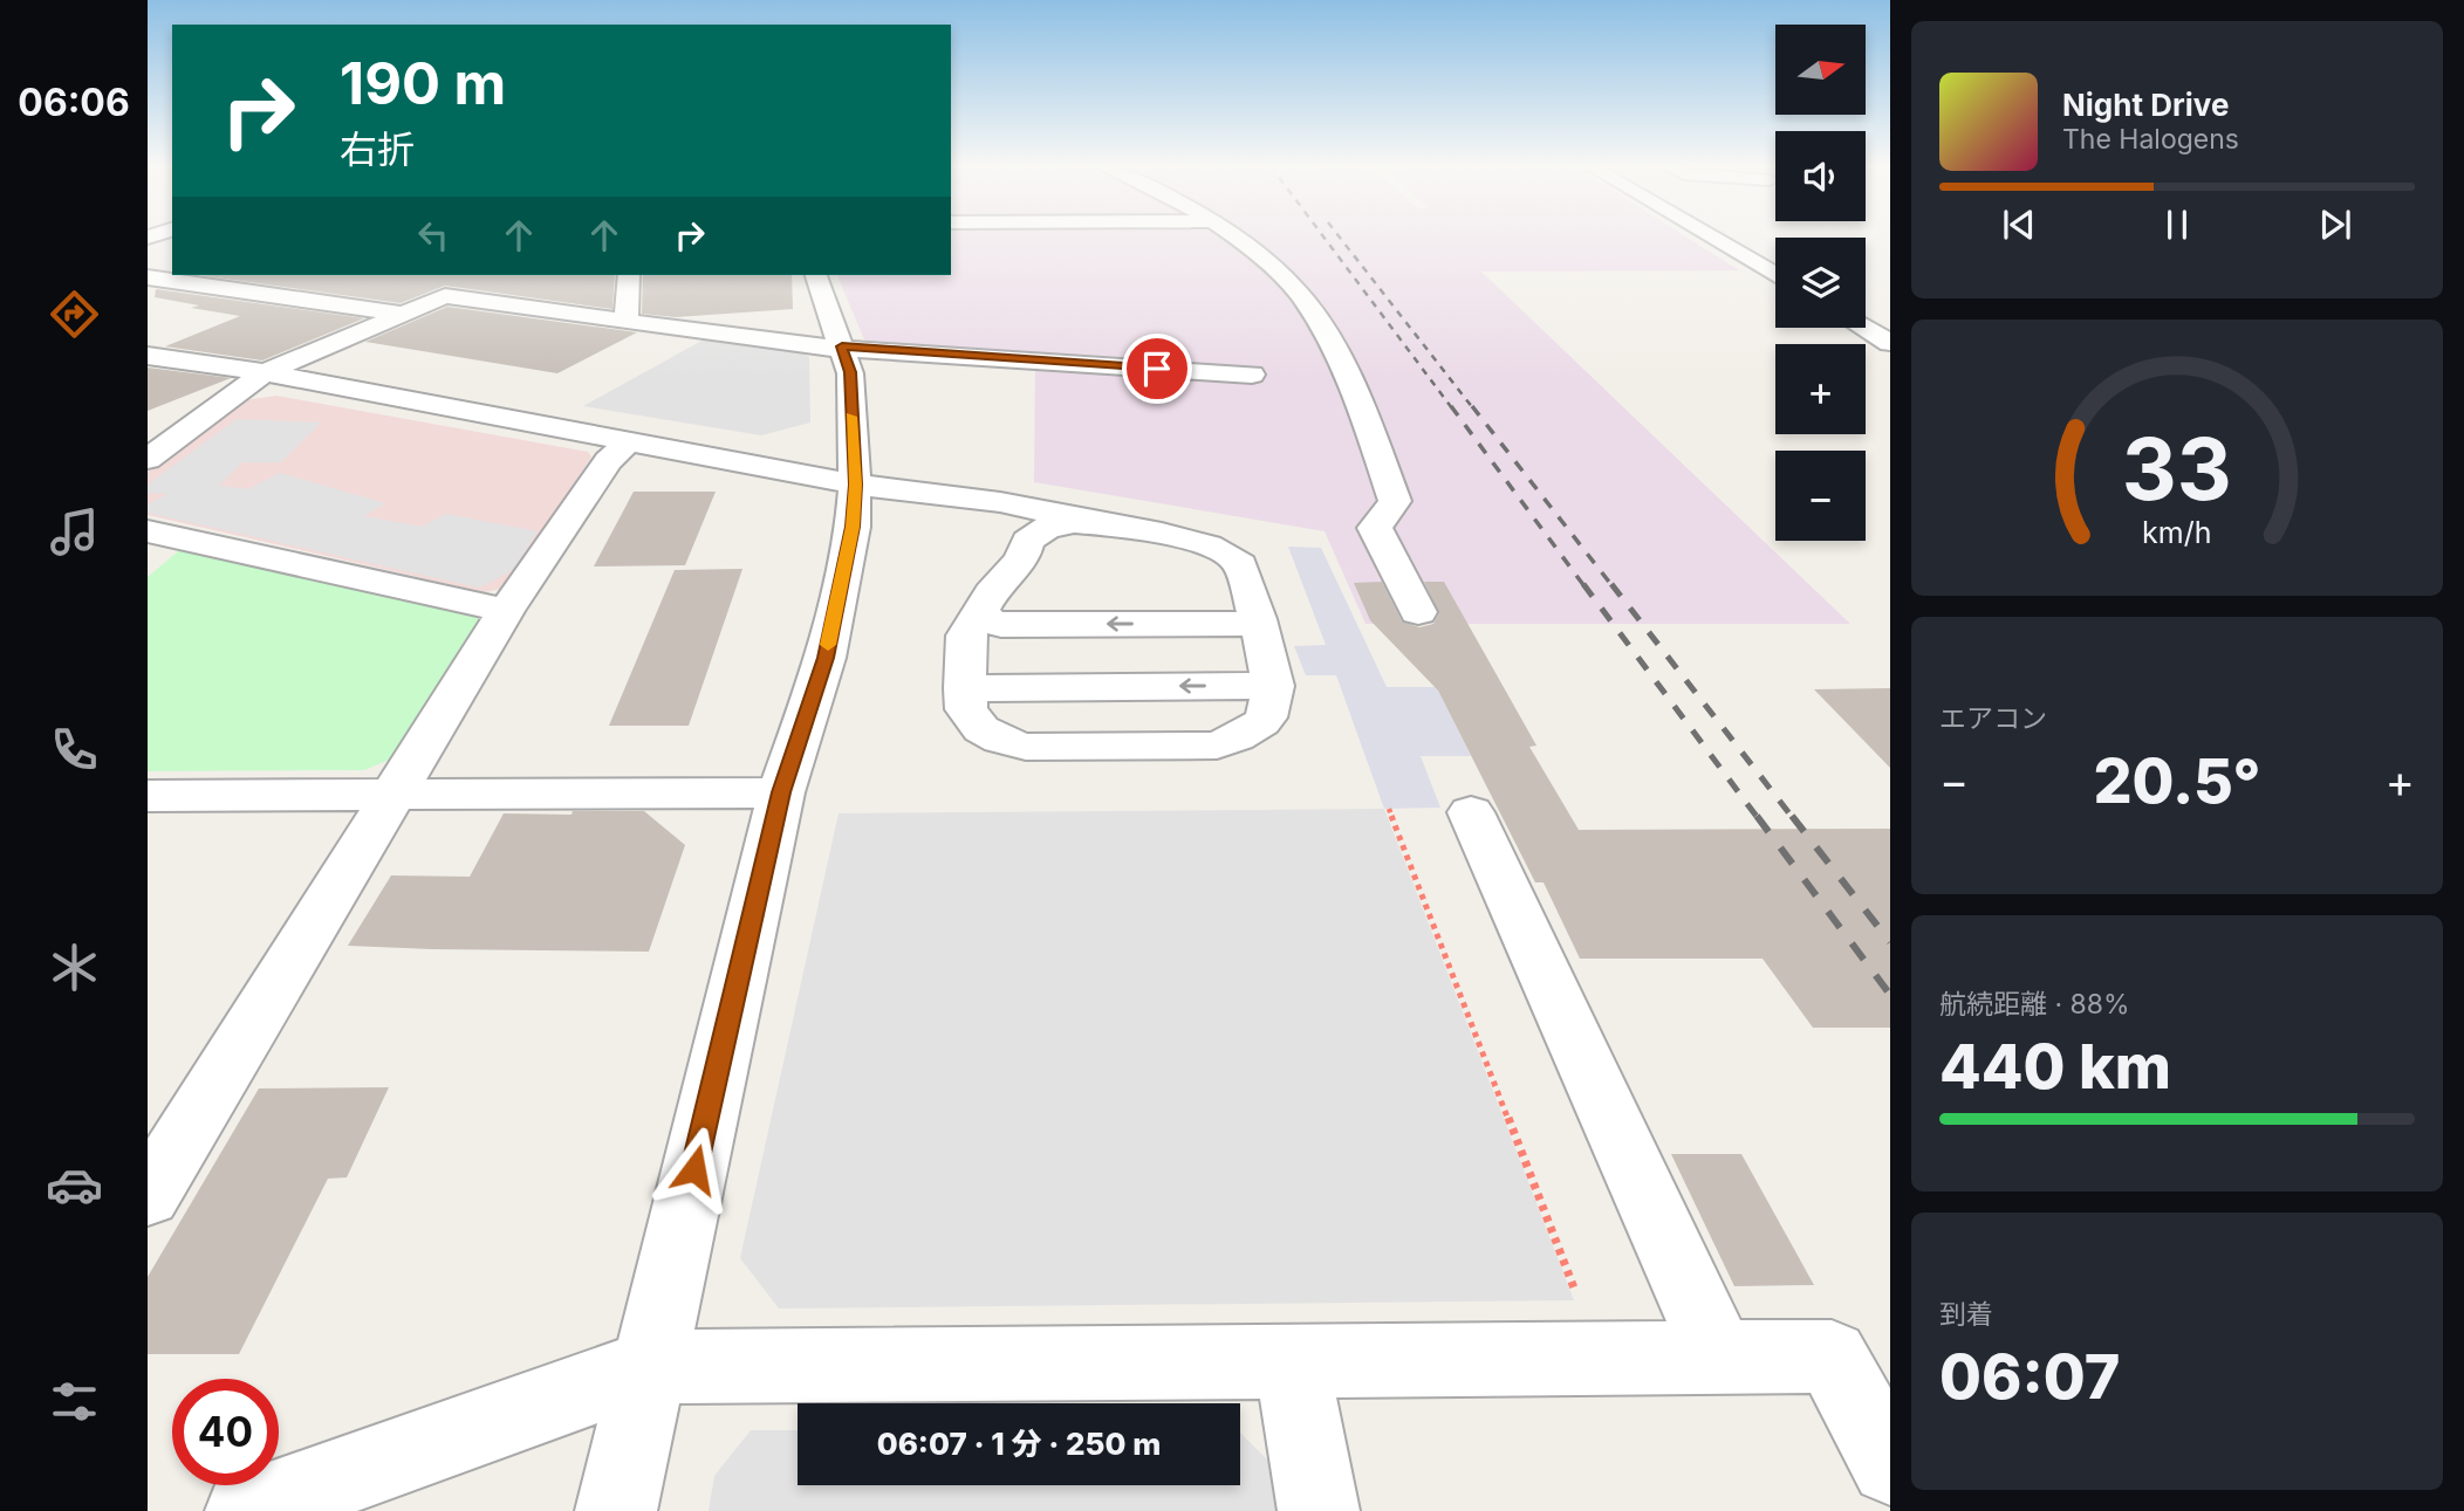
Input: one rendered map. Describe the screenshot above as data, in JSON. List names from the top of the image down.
{
  "north": "right",
  "page": {
    "tabs": "06:06",
    "map_buttons": ["+", "−"],
    "turn": ["190 m", "右折"],
    "song": ["Night Drive", "The Halogens"],
    "tile": [
      "エアコン",
      ["航続距離 · 88%", "440 km"],
      ["到着", "06:07"]
    ],
    "heat": ["−", "20.5°", "+"],
    "limit": "40",
    "trip": "06:07 · 1 分 · 250 m",
    "gauge": ["33", "km/h"]
  }
}
